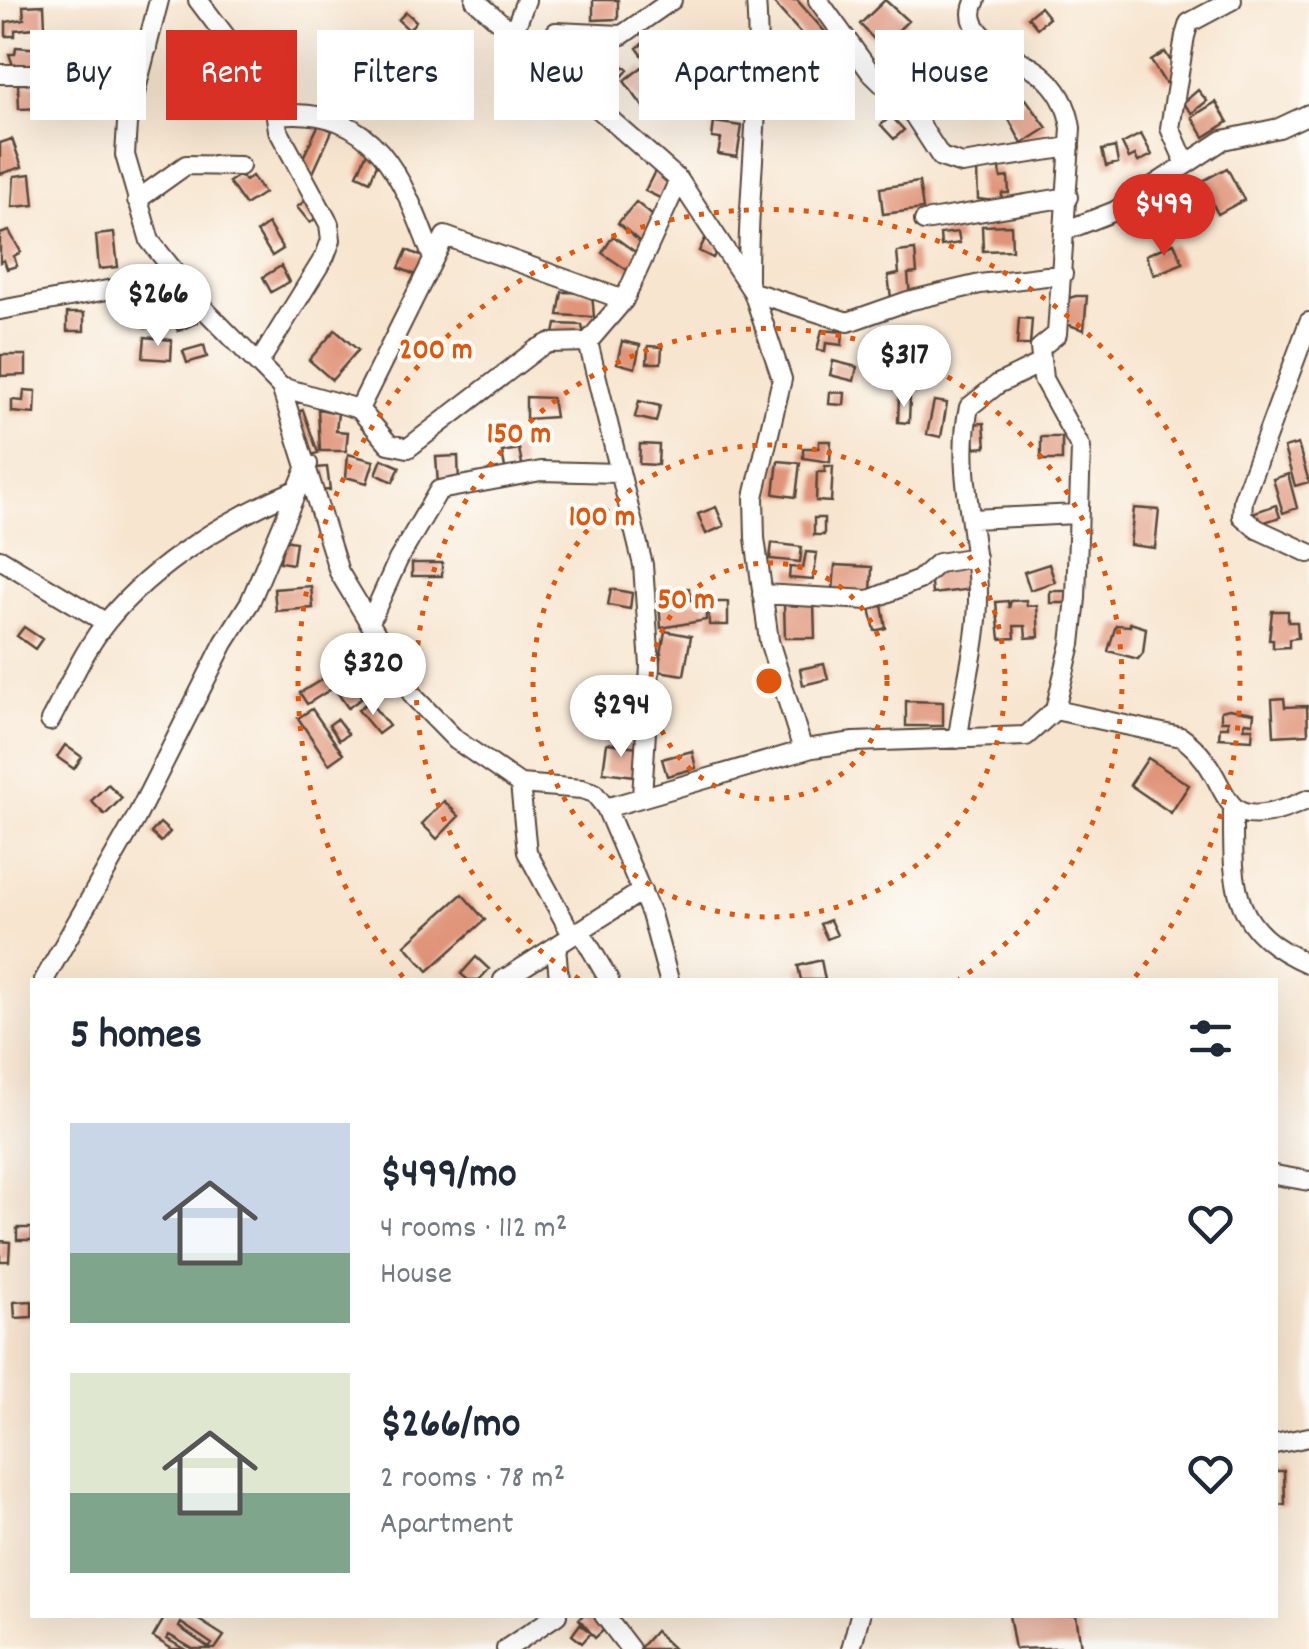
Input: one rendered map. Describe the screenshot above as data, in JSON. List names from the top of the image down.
{
  "page": {
    "chip": [
      "Buy",
      "Rent",
      "Filters",
      "New",
      "Apartment",
      "House"
    ],
    "price": [
      "$499",
      "$266",
      "$317",
      "$320",
      "$294"
    ],
    "heading": "5 homes",
    "list": [
      {
        "name": "$499/mo",
        "note": "4 rooms · 112 m² · House"
      },
      {
        "name": "$266/mo",
        "note": "2 rooms · 78 m² · Apartment"
      }
    ]
  },
  "rings": [
    "200 m",
    "150 m",
    "100 m",
    "50 m"
  ]
}
